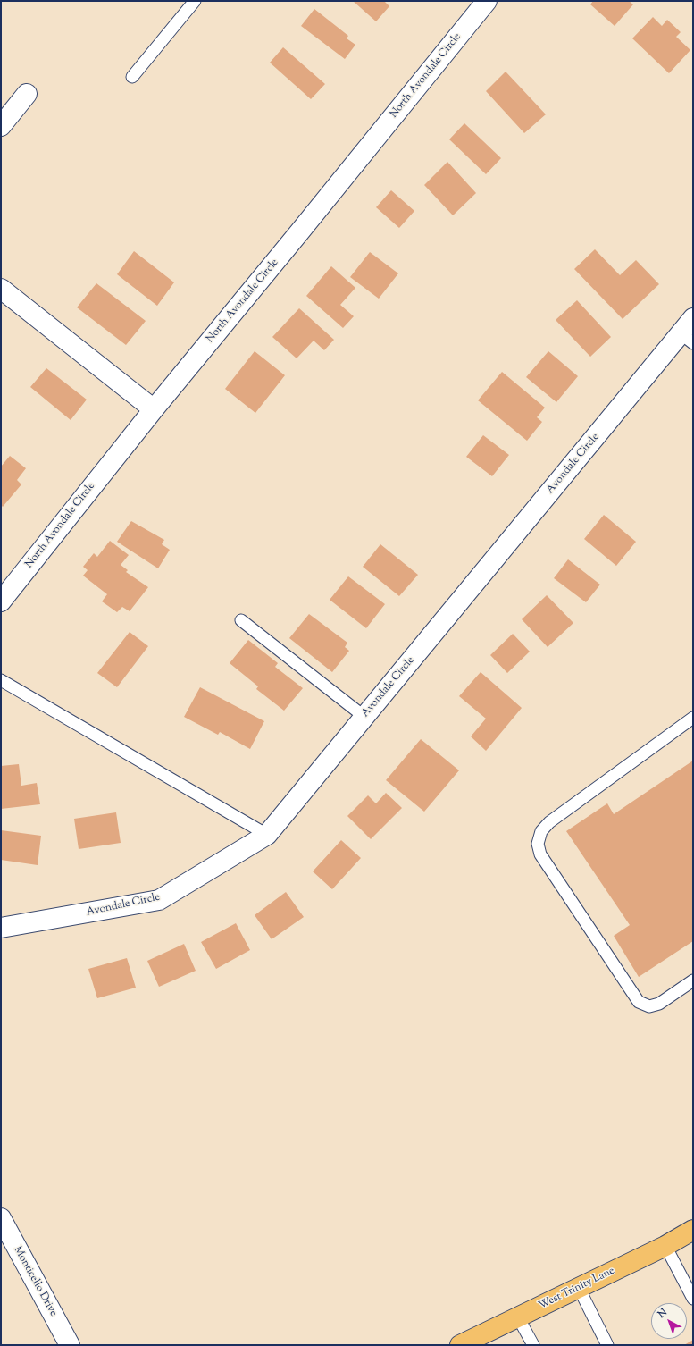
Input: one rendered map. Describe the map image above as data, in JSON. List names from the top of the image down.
{
  "streets": {
    "main road": ["West Trinity Lane"],
    "street": ["North Avondale Circle", "Avondale Circle", "Monticello Drive"]
  },
  "north": "top left"
}
